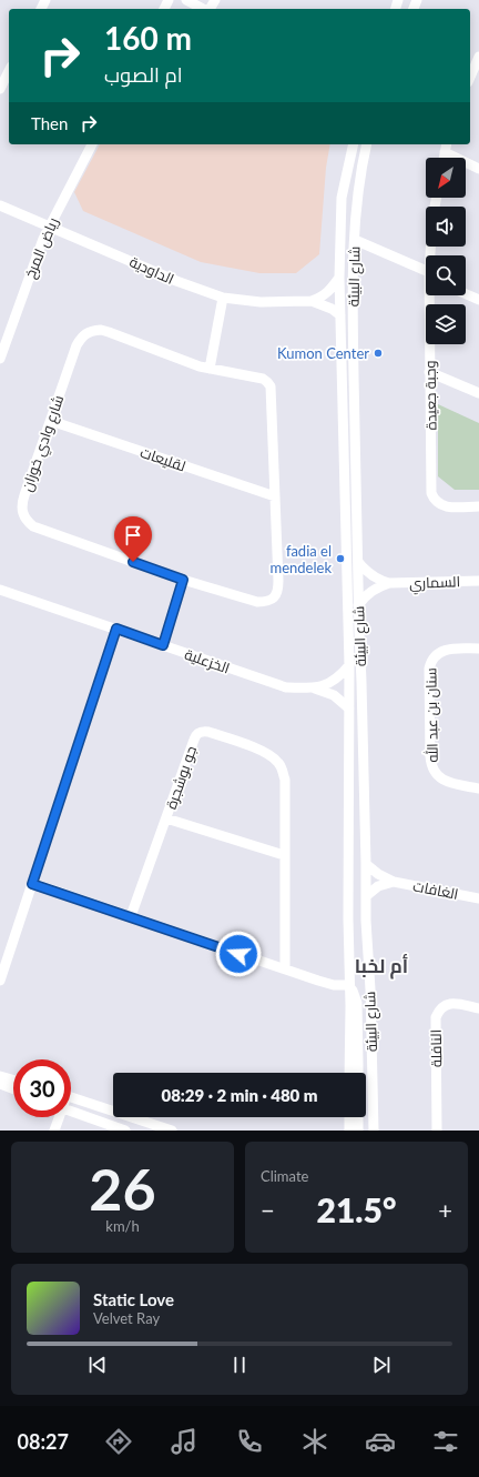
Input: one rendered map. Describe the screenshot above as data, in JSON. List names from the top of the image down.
{
  "streets": {
    "street": [
      "رياض المرخ",
      "الداودية",
      "شارع البيئة",
      "وجبة جعيدة",
      "شارع وادي خوزان",
      "لقليعات",
      "السماري",
      "الخزعلية",
      "سنان بن عبد الله",
      "جو بوشجرة",
      "الغافات",
      "النافلة"
    ]
  },
  "crossings": [
    ["رياض المرخ", "الداودية"],
    ["الداودية", "شارع البيئة"],
    ["شارع البيئة", "السماري"],
    ["شارع البيئة", "الخزعلية"],
    ["شارع البيئة", "الغافات"],
    ["شارع وادي خوزان", "لقليعات"]
  ],
  "districts": ["أم لخبا"],
  "places": ["Kumon Center", "fadia el mendelek"],
  "north": "bottom left",
  "page": {
    "turn": ["160 m", "ام الصوب"],
    "then": "Then",
    "limit": "30",
    "trip": "08:29 · 2 min · 480 m",
    "tile": [
      ["26", "km/h"],
      "Climate"
    ],
    "heat": ["−", "21.5°", "+"],
    "song": ["Static Love", "Velvet Ray"],
    "tabs": "08:27"
  }
}
